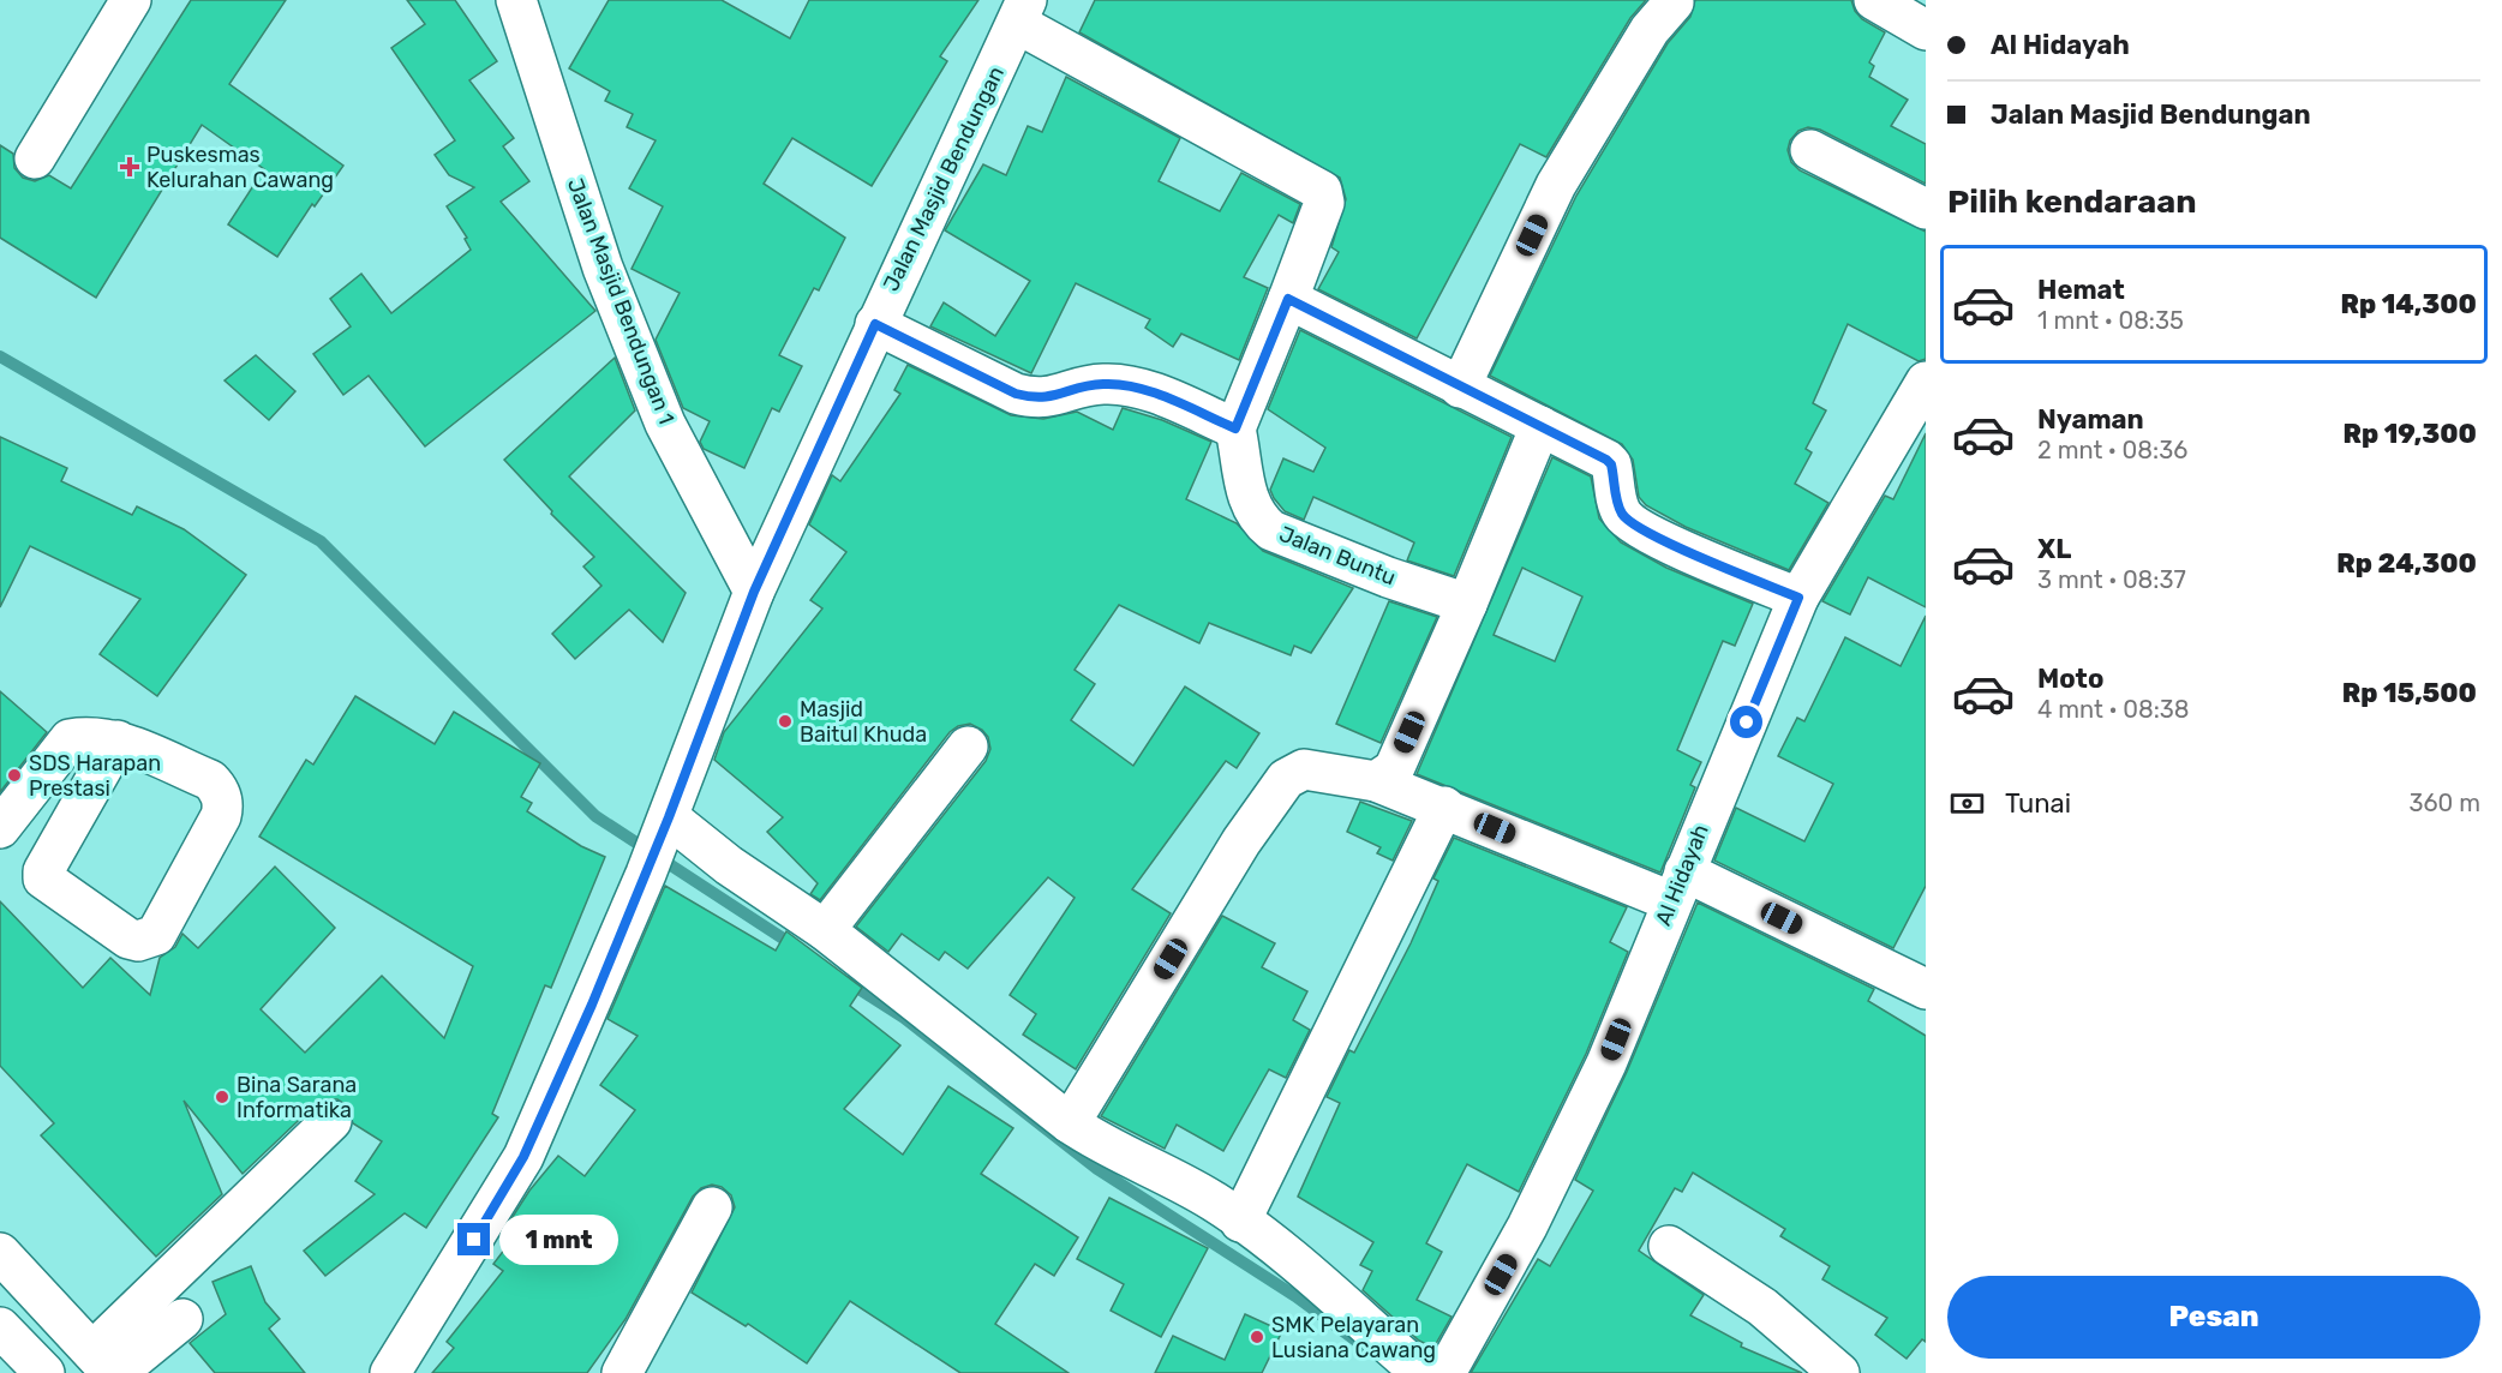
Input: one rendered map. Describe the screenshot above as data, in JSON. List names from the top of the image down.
{
  "streets": {
    "street": [
      "Jalan Masjid Bendungan",
      "Jalan Masjid Bendungan 1",
      "Jalan Buntu",
      "Al Hidayah"
    ]
  },
  "crossings": [
    ["Jalan Masjid Bendungan", "Jalan Masjid Bendungan 1"]
  ],
  "places": {
    "health": ["Puskesmas Kelurahan Cawang"],
    "other": [
      "Masjid Baitul Khuda",
      "SDS Harapan Prestasi",
      "Bina Sarana Informatika",
      "SMK Pelayaran Lusiana Cawang"
    ]
  },
  "page": {
    "banner": ["Al Hidayah", "Jalan Masjid Bendungan"],
    "heading": "Pilih kendaraan",
    "list": [
      {
        "name": "Hemat",
        "note": "1 mnt · 08:35",
        "value": "Rp 14,300"
      },
      {
        "name": "Nyaman",
        "note": "2 mnt · 08:36",
        "value": "Rp 19,300"
      },
      {
        "name": "XL",
        "note": "3 mnt · 08:37",
        "value": "Rp 24,300"
      },
      {
        "name": "Moto",
        "note": "4 mnt · 08:38",
        "value": "Rp 15,500"
      }
    ],
    "pay": ["Tunai", "360 m"],
    "bubble": "1 mnt",
    "buttons": "Pesan"
  }
}
